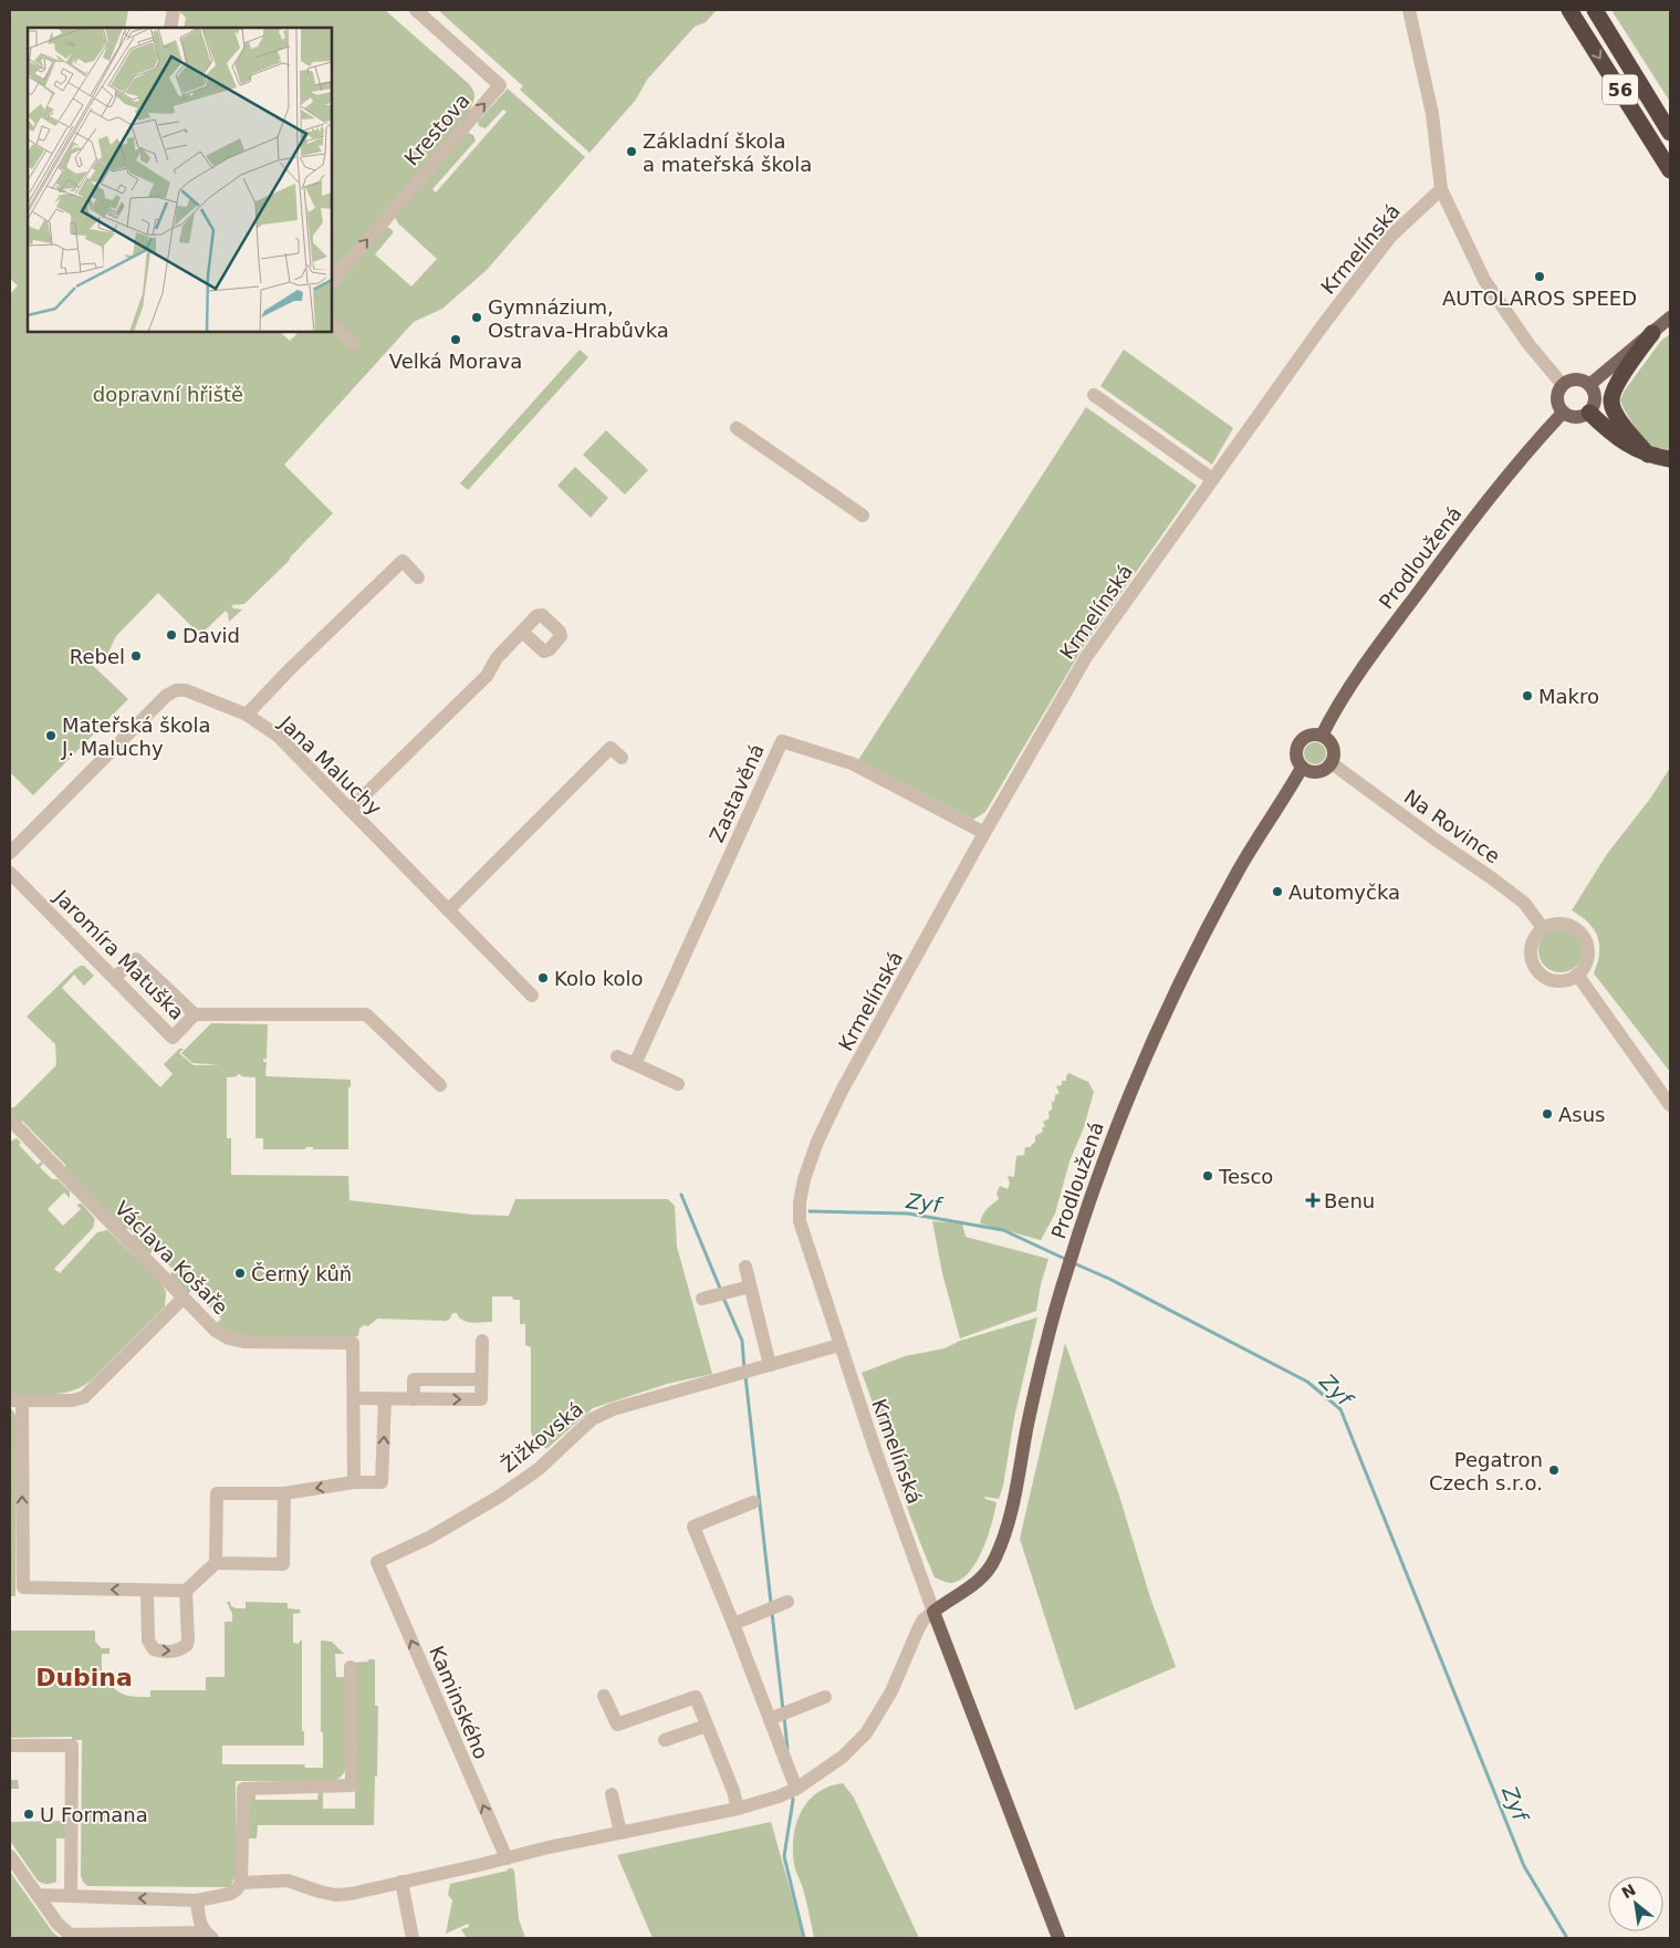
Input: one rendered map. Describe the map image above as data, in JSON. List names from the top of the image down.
{
  "streets": {
    "highway": ["56"],
    "main road": ["Krmelínská", "Prodloužená"],
    "street": [
      "Krestova",
      "Jana Maluchy",
      "Zastavěná",
      "Na Rovince",
      "Jaromíra Matuška",
      "Václava Košaře",
      "Žižkovská",
      "Kaminského"
    ]
  },
  "crossings": [
    ["Krmelínská", "Prodloužená"],
    ["Krmelínská", "Zastavěná"],
    ["Krmelínská", "Žižkovská"],
    ["Prodloužená", "Na Rovince"],
    ["Žižkovská", "Kaminského"]
  ],
  "one_way": ["Kaminského"],
  "districts": ["Dubina"],
  "water": ["Zyf"],
  "parks": ["dopravní hřiště"],
  "places": {
    "other": [
      "Základní škola a mateřská škola",
      "AUTOLAROS SPEED",
      "Gymnázium, Ostrava-Hrabůvka",
      "Velká Morava",
      "David",
      "Rebel",
      "Makro",
      "Mateřská škola J. Maluchy",
      "Automyčka",
      "Kolo kolo",
      "Asus",
      "Tesco",
      "Černý kůň",
      "Pegatron Czech s.r.o.",
      "U Formana"
    ],
    "health": ["Benu"]
  },
  "north": "top left"
}
